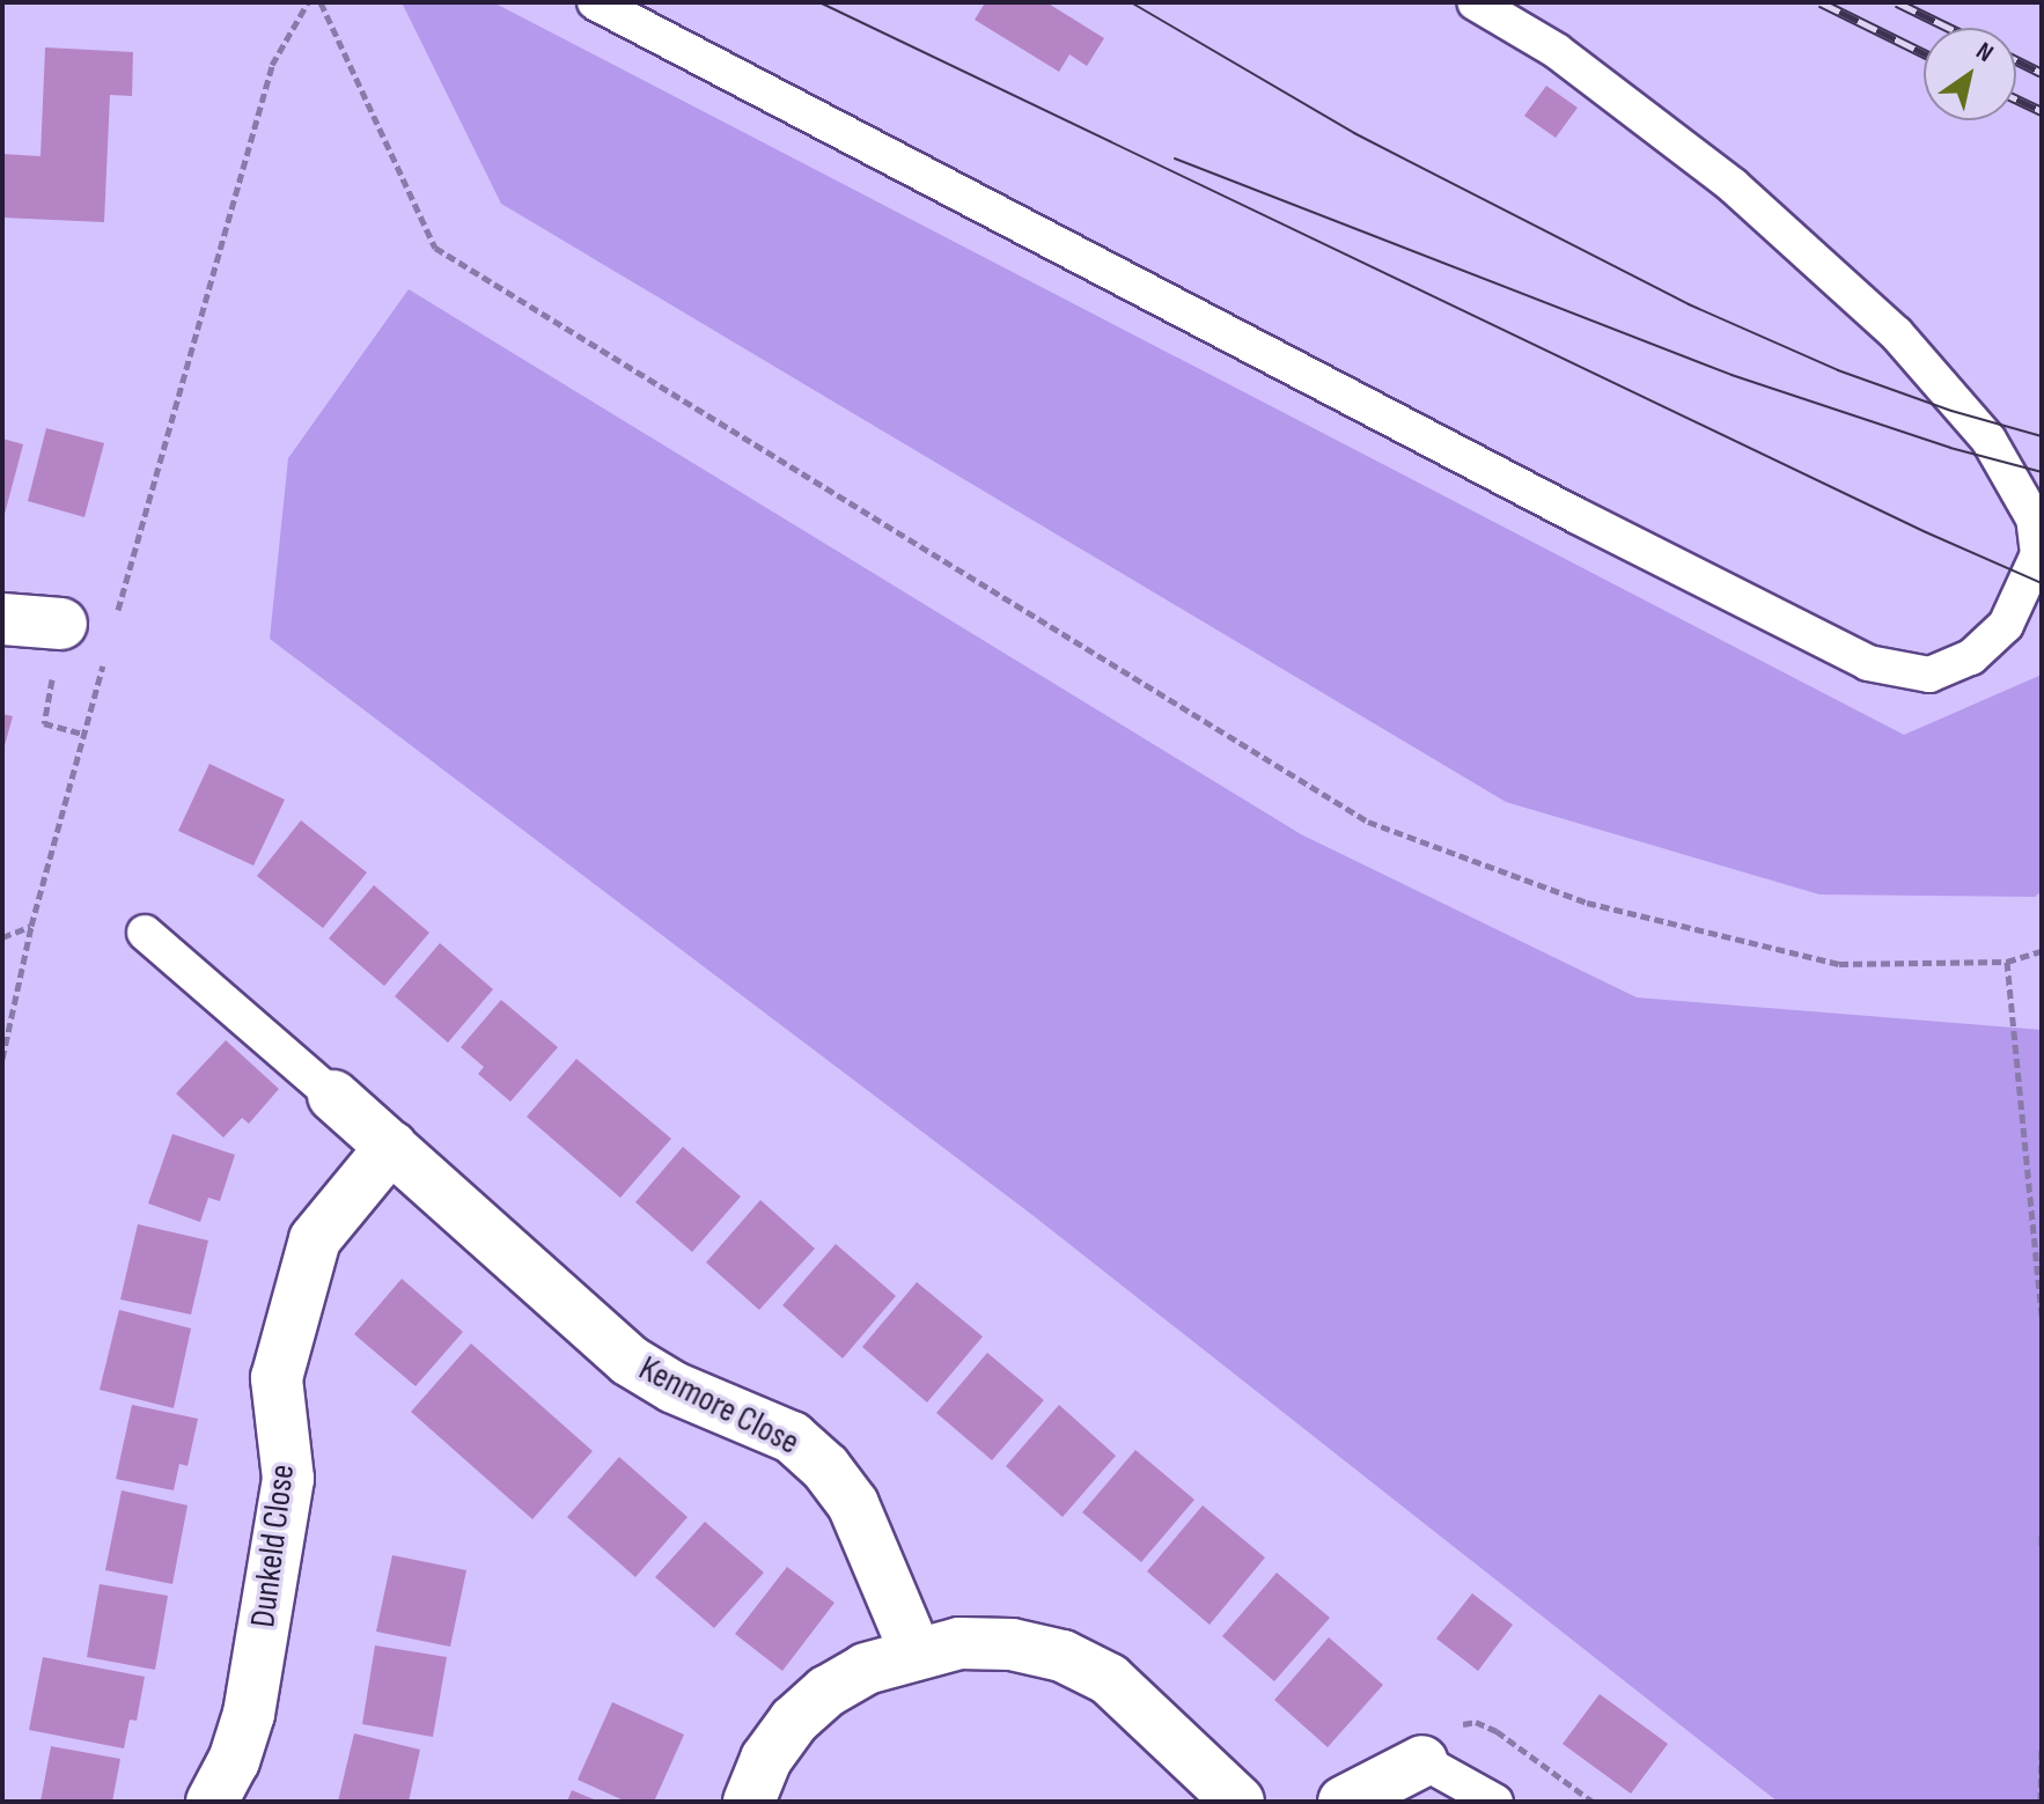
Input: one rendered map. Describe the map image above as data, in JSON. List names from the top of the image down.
{
  "streets": {
    "street": ["Kenmore Close", "Dunkeld Close"]
  },
  "crossings": [
    ["Kenmore Close", "Dunkeld Close"]
  ],
  "north": "top right"
}
